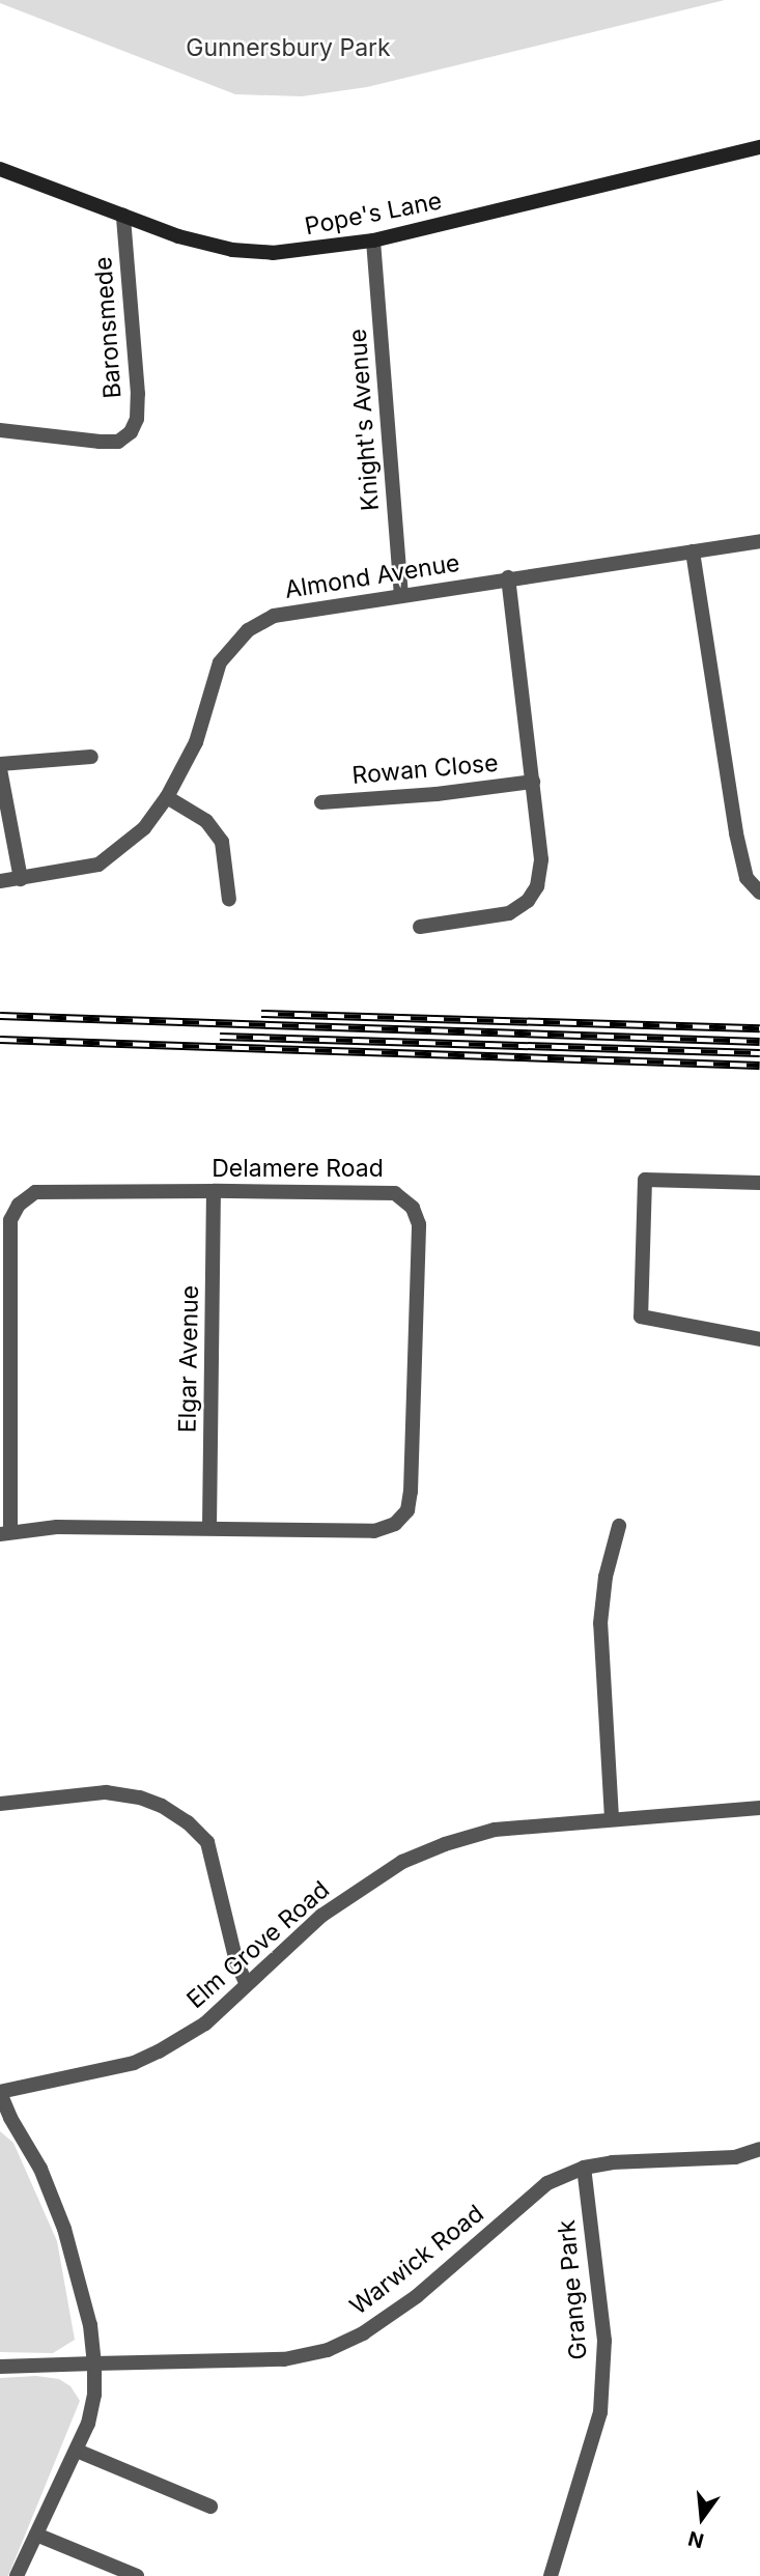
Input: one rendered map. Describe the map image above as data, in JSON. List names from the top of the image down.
{
  "streets": {
    "main road": ["Pope's Lane"],
    "street": [
      "Baronsmede",
      "Knight's Avenue",
      "Almond Avenue",
      "Rowan Close",
      "Delamere Road",
      "Elgar Avenue",
      "Elm Grove Road",
      "Warwick Road",
      "Grange Park"
    ]
  },
  "crossings": [
    ["Pope's Lane", "Baronsmede"],
    ["Pope's Lane", "Knight's Avenue"],
    ["Knight's Avenue", "Almond Avenue"],
    ["Almond Avenue", "Rowan Close"],
    ["Delamere Road", "Elgar Avenue"],
    ["Warwick Road", "Grange Park"]
  ],
  "parks": ["Gunnersbury Park"],
  "north": "bottom"
}
